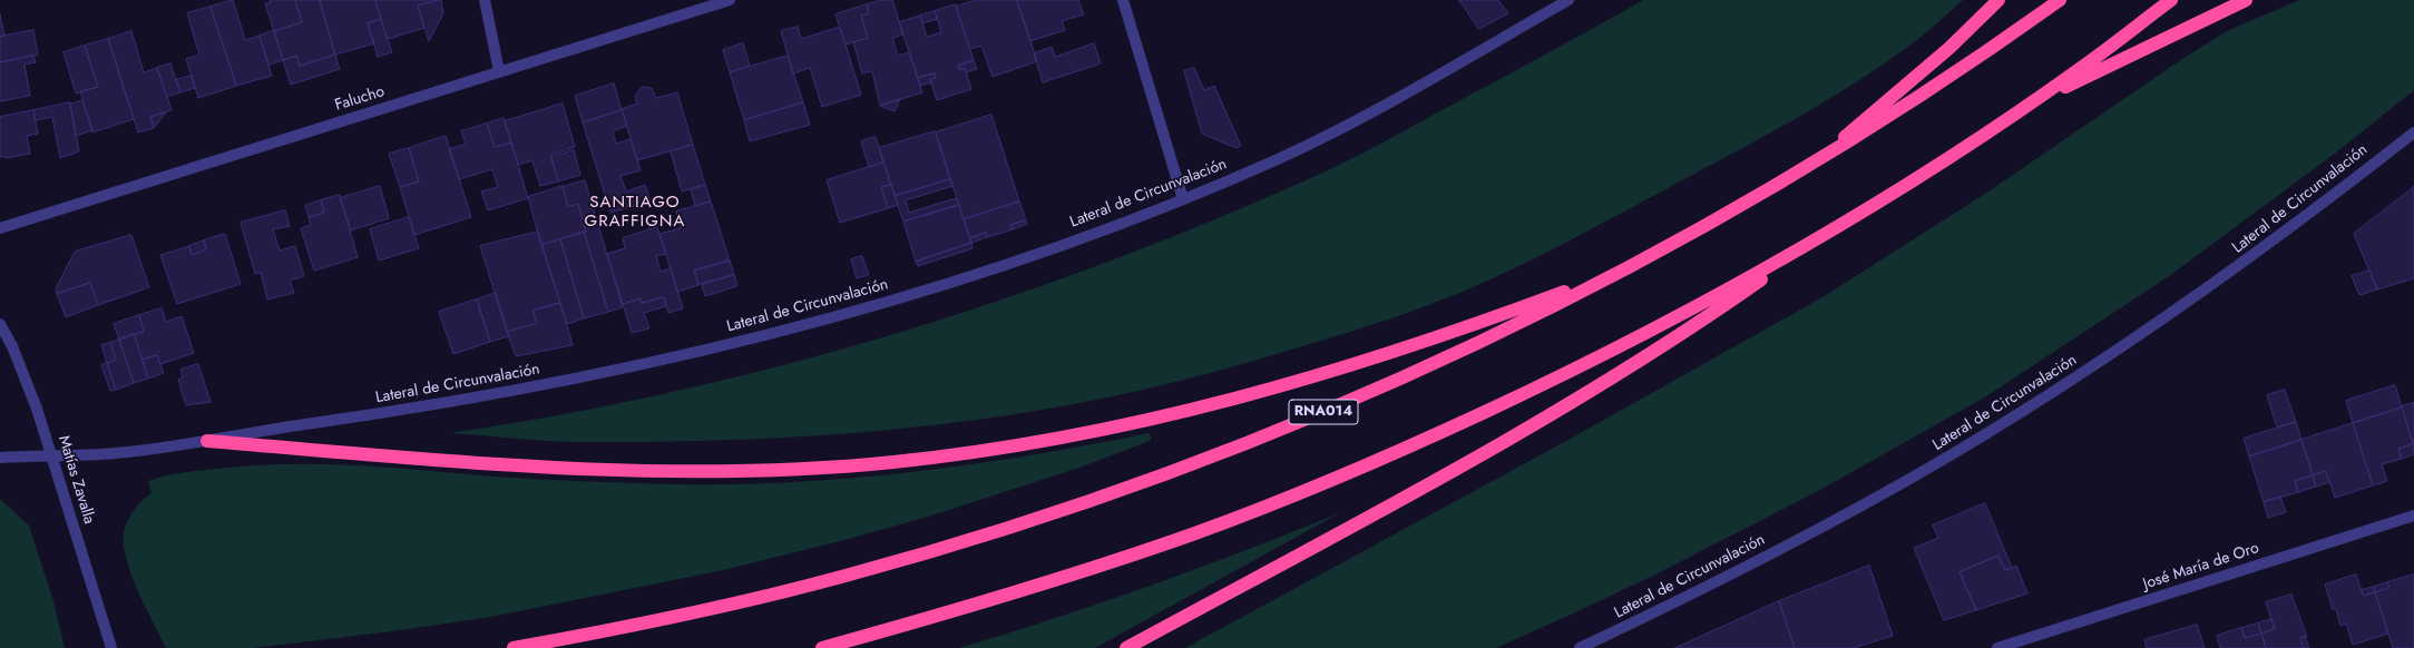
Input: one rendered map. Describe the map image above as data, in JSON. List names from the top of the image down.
{
  "streets": {
    "highway": ["RNA014"],
    "street": [
      "Falucho",
      "Lateral de Circunvalación",
      "Matías Zavalla",
      "José María de Oro"
    ]
  },
  "crossings": [
    ["Lateral de Circunvalación", "Matías Zavalla"]
  ],
  "districts": ["SANTIAGO GRAFFIGNA"]
}
